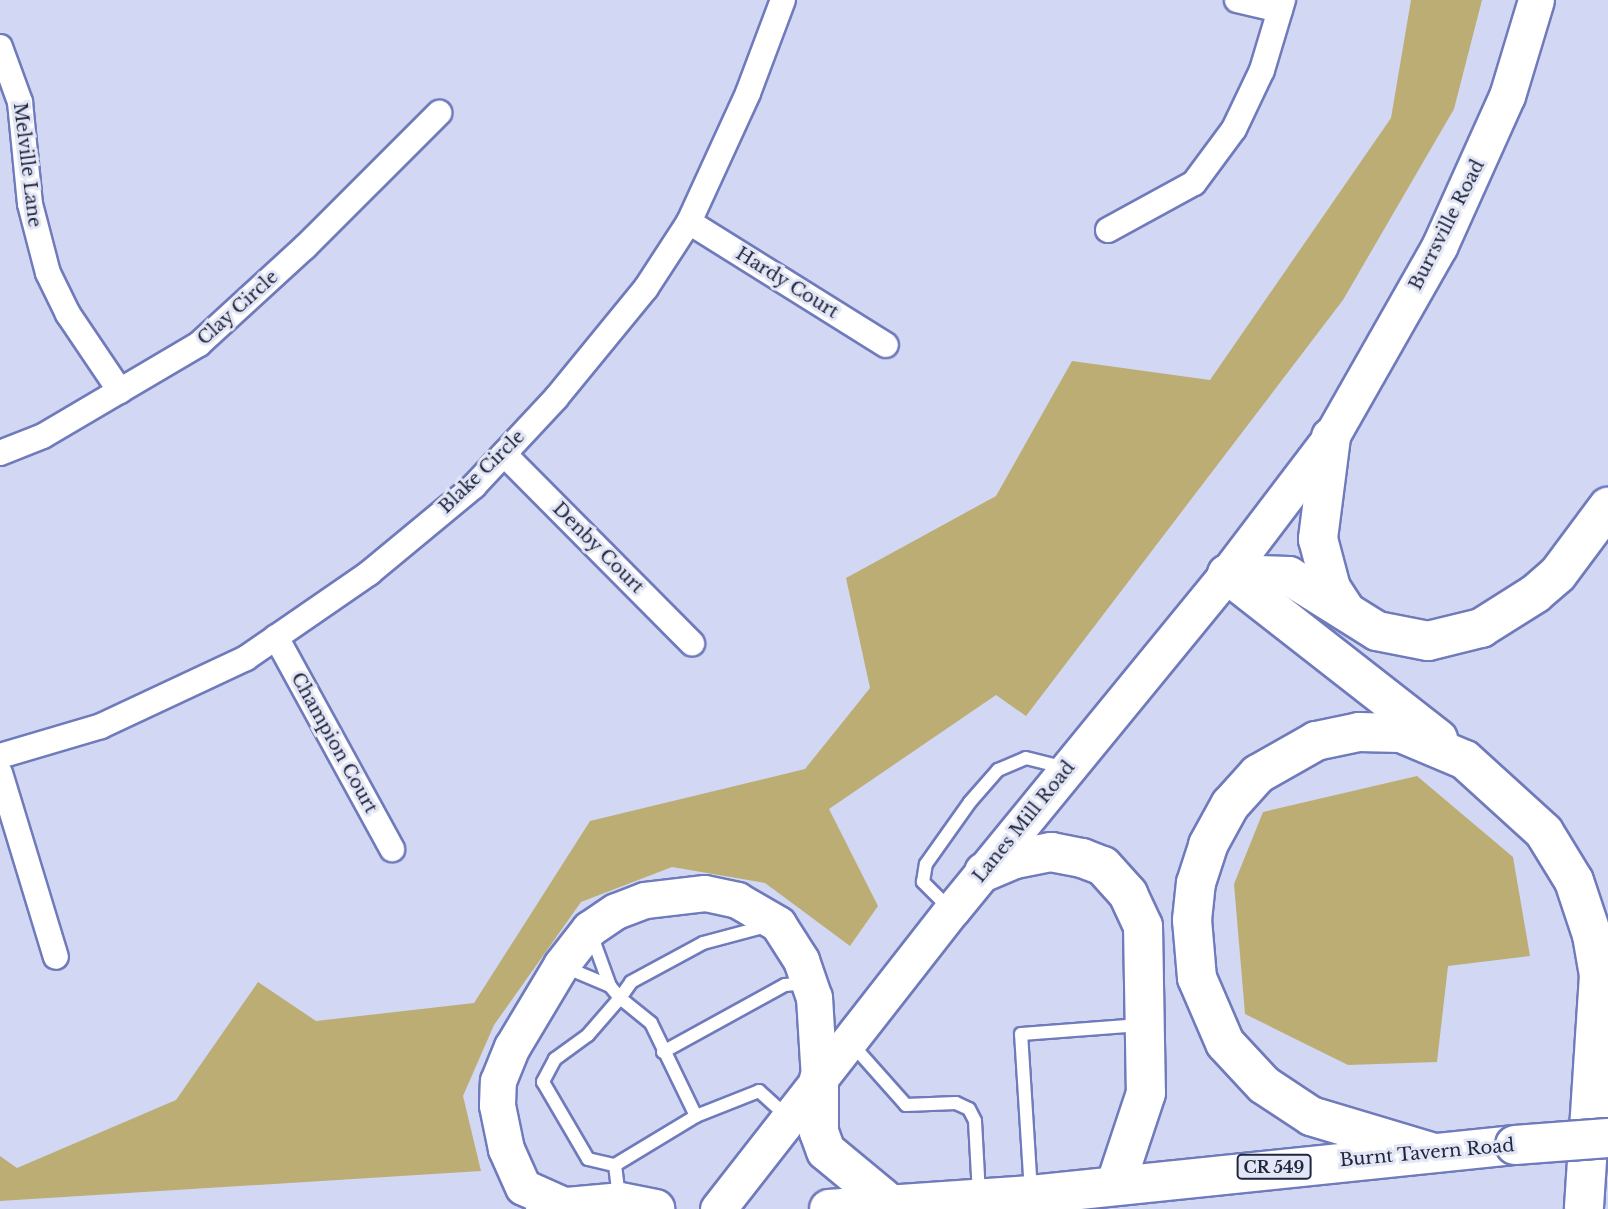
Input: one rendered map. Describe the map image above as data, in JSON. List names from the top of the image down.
{
  "streets": {
    "main road": [
      "Burrsville Road",
      "Lanes Mill Road",
      "Burnt Tavern Road",
      "CR 549"
    ],
    "street": [
      "Melville Lane",
      "Hardy Court",
      "Clay Circle",
      "Blake Circle",
      "Denby Court",
      "Champion Court"
    ]
  },
  "crossings": [
    ["Melville Lane", "Clay Circle"],
    ["Burrsville Road", "Lanes Mill Road"],
    ["Hardy Court", "Blake Circle"],
    ["Blake Circle", "Denby Court"],
    ["Blake Circle", "Champion Court"]
  ]
}
